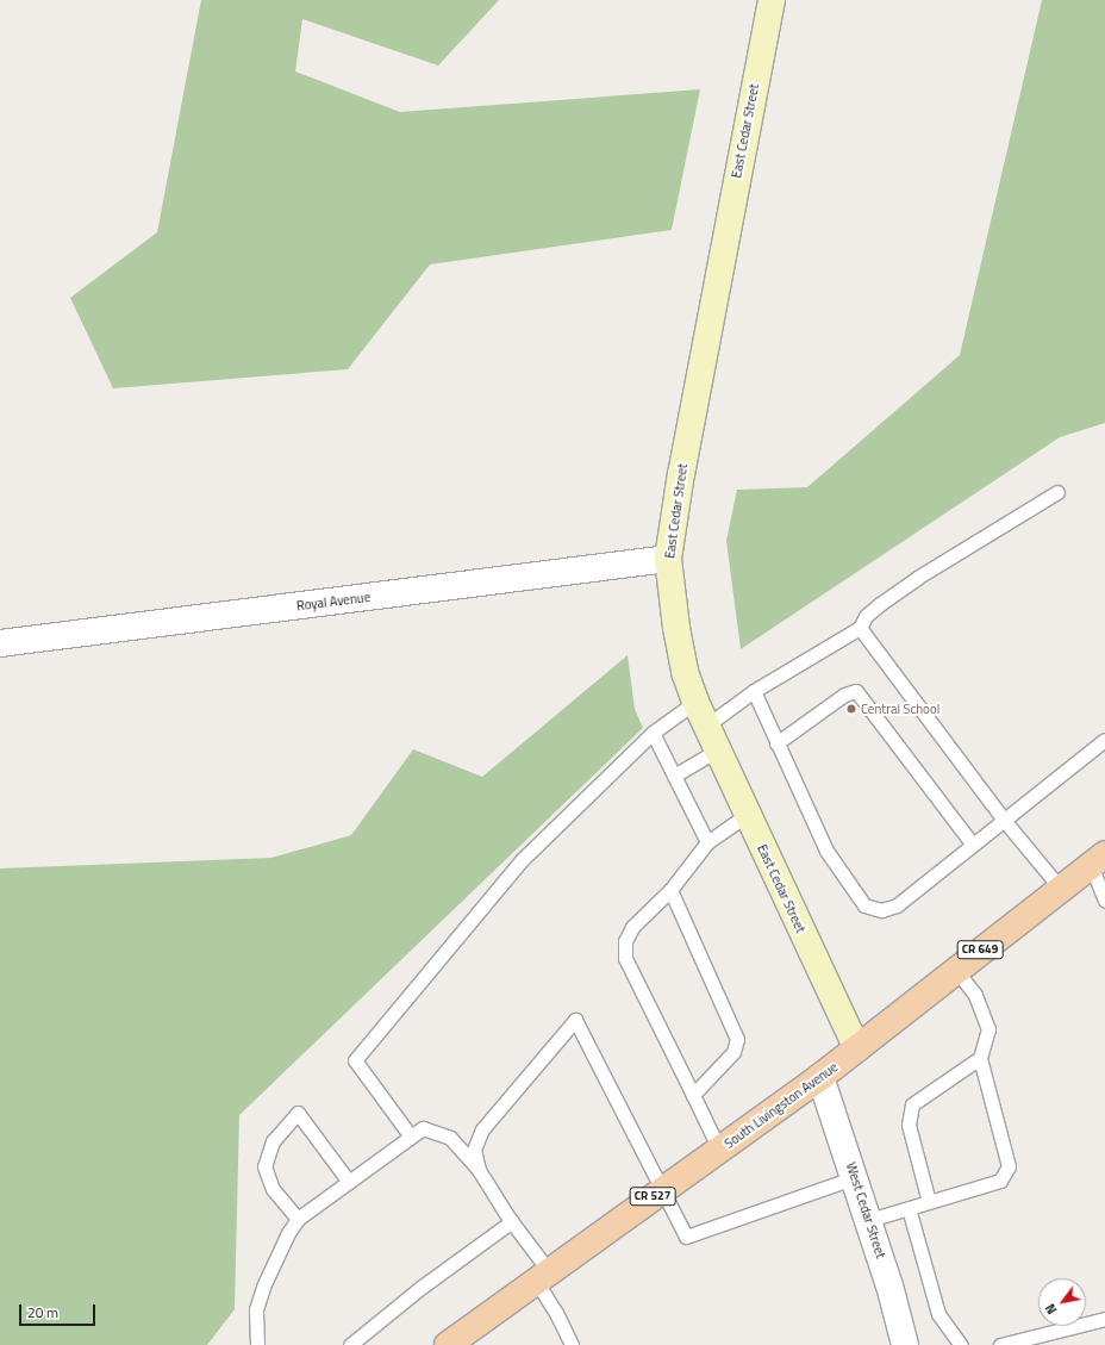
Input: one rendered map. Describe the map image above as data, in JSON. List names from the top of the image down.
{
  "streets": {
    "main road": ["CR 649", "South Livingston Avenue", "CR 527"],
    "street": ["East Cedar Street", "Royal Avenue", "West Cedar Street"]
  },
  "crossings": [
    ["East Cedar Street", "Royal Avenue"],
    ["East Cedar Street", "South Livingston Avenue"],
    ["South Livingston Avenue", "West Cedar Street"]
  ],
  "places": ["Central School"],
  "scale_bar": "20 m",
  "north": "bottom left"
}
